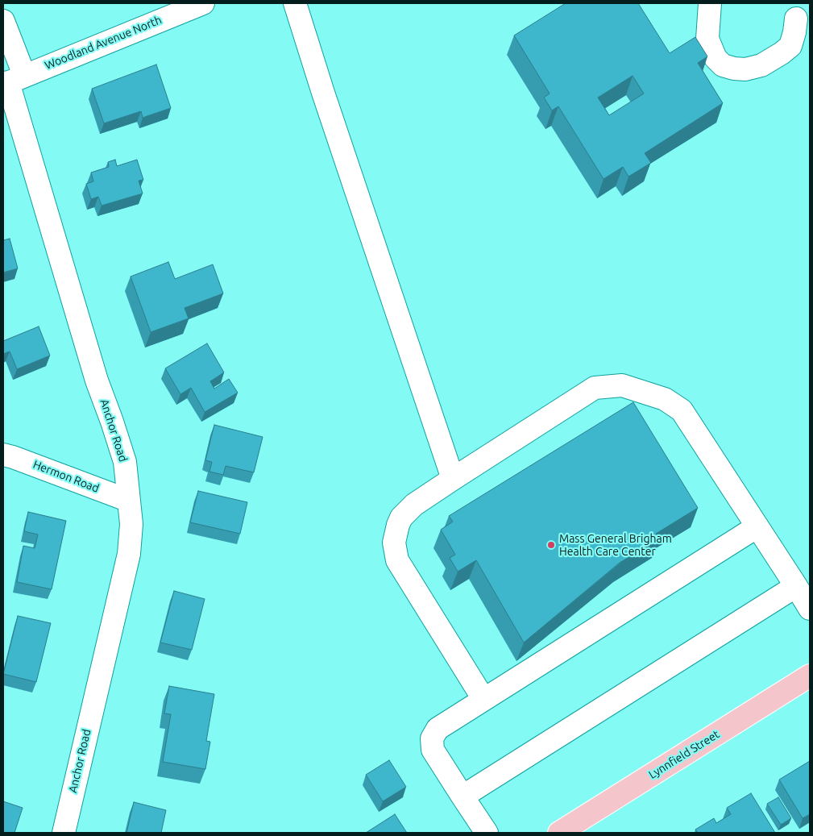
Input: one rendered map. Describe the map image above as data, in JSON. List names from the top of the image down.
{
  "streets": {
    "main road": ["Lynnfield Street"],
    "street": ["Woodland Avenue North", "Anchor Road", "Hermon Road"]
  },
  "crossings": [
    ["Woodland Avenue North", "Anchor Road"],
    ["Anchor Road", "Hermon Road"]
  ],
  "places": ["Mass General Brigham Health Care Center"]
}
